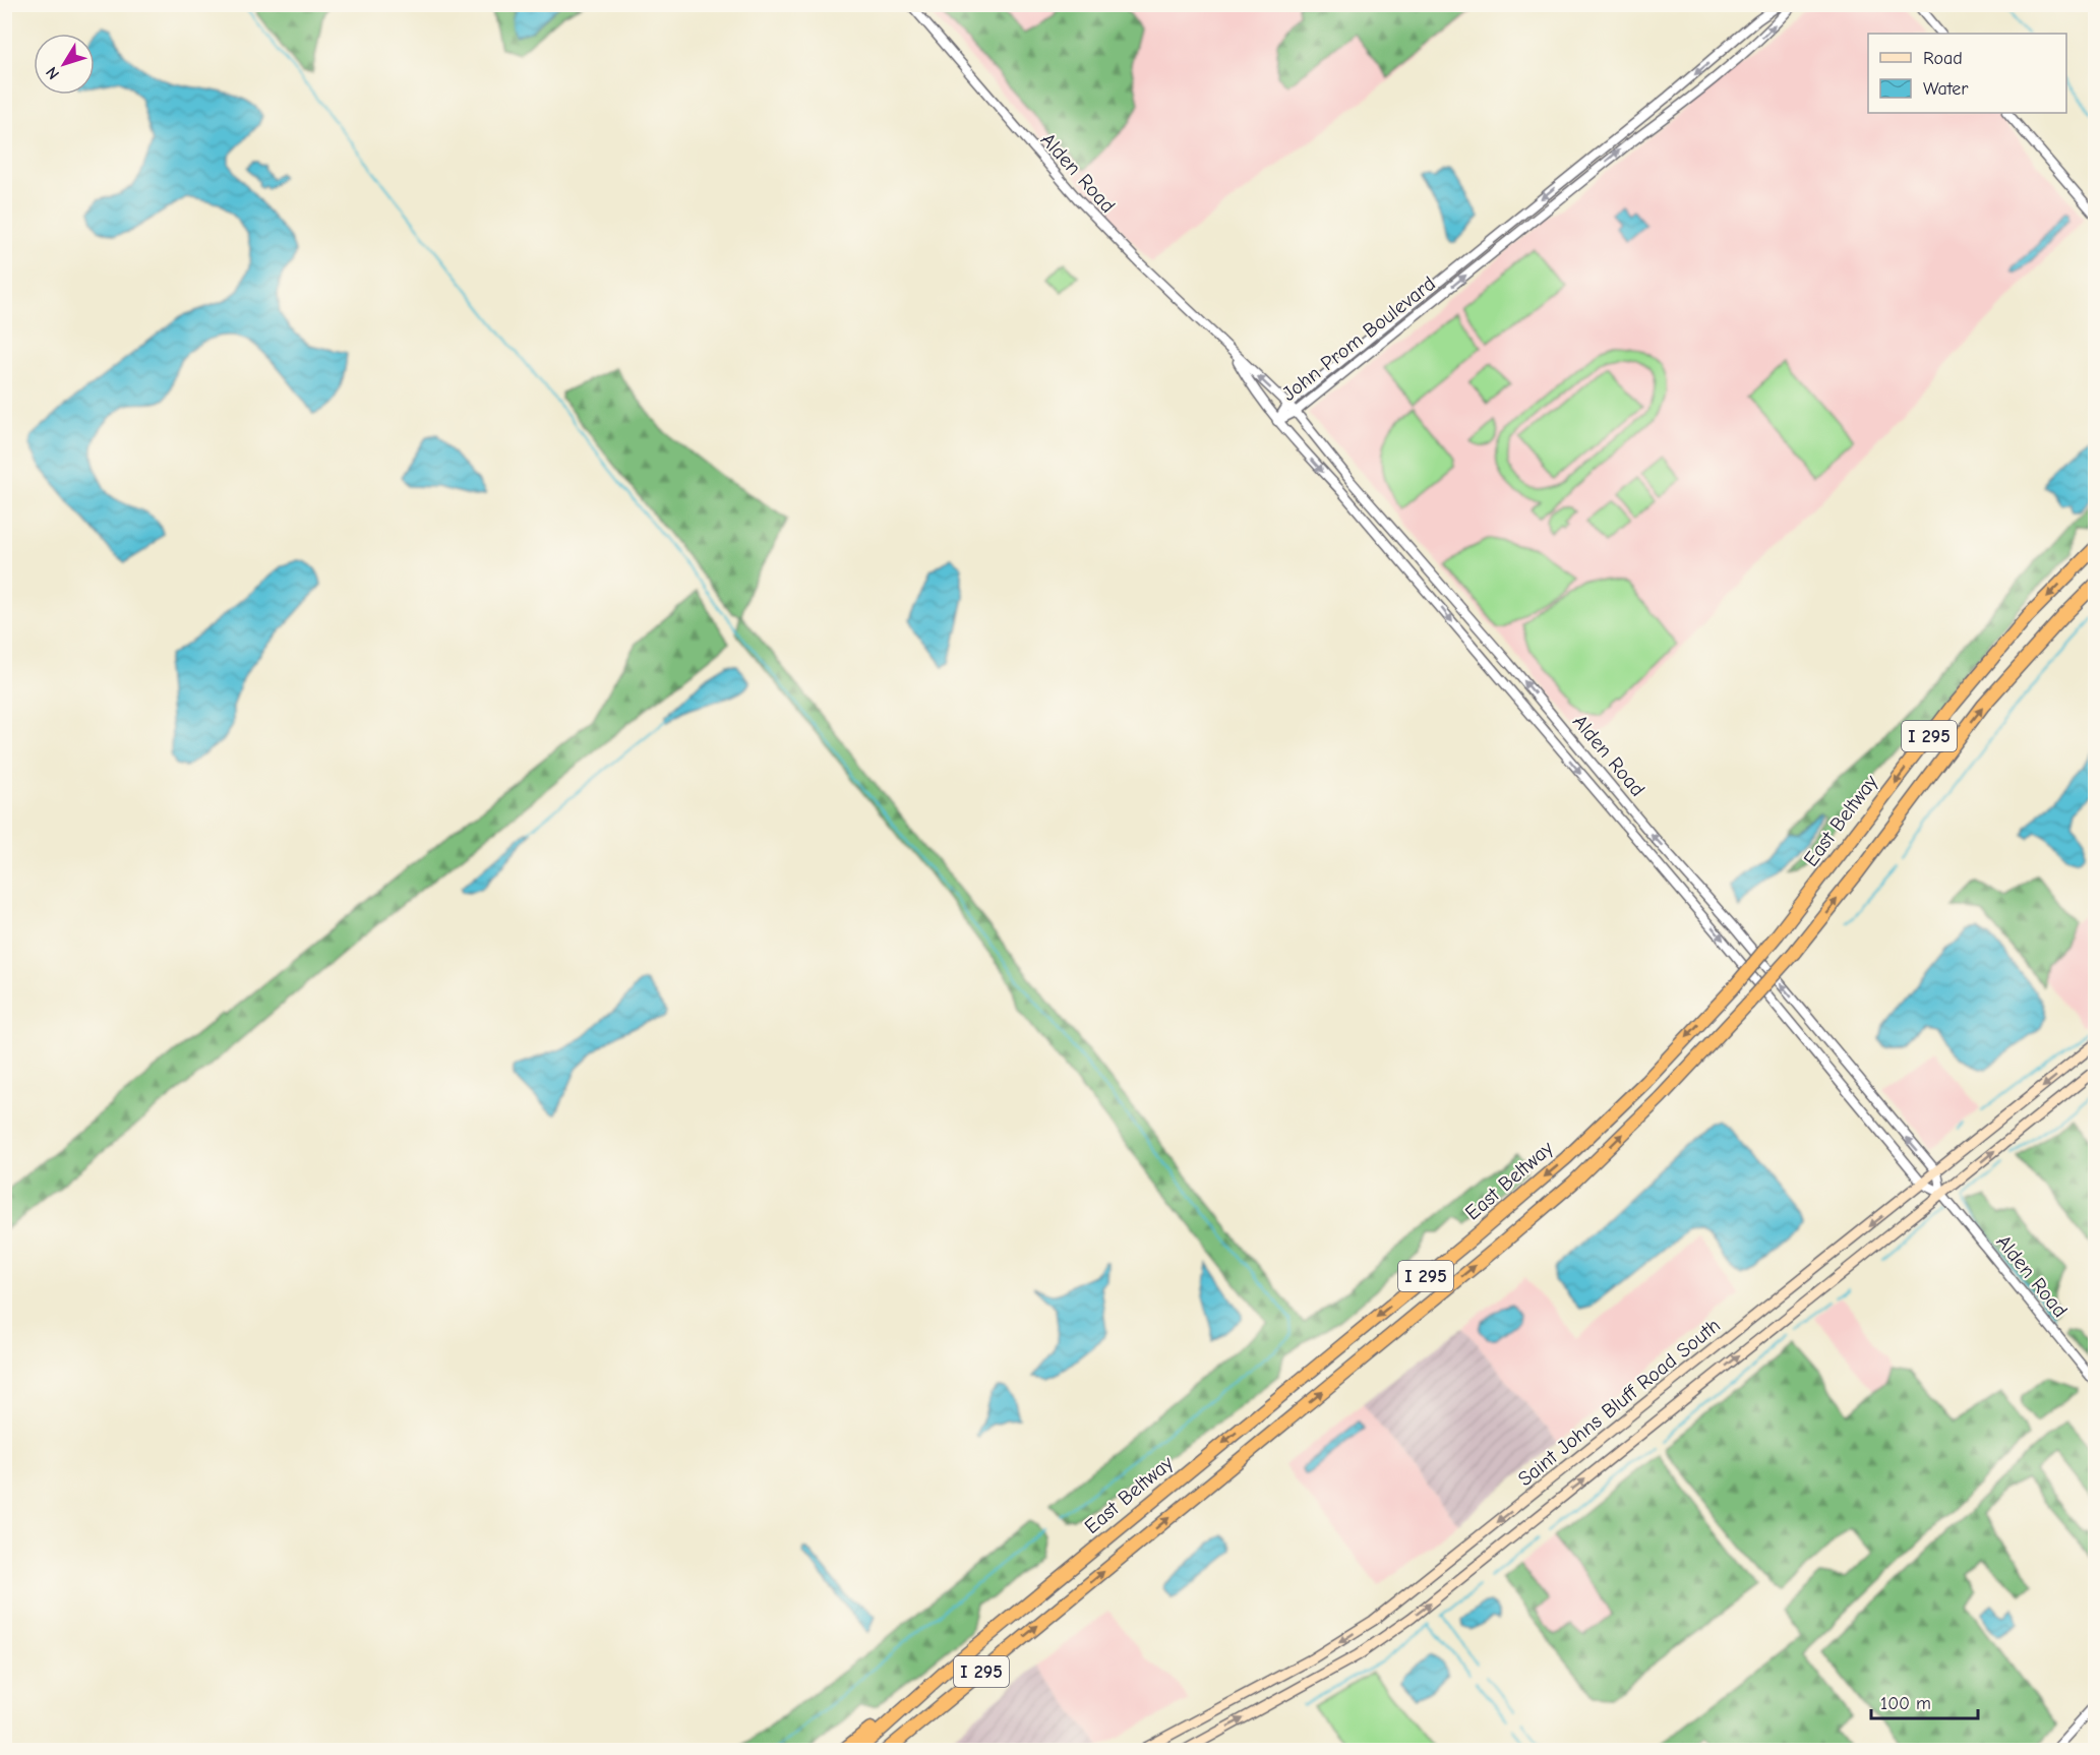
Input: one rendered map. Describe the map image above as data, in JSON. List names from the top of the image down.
{
  "streets": {
    "highway": ["I 295", "East Beltway"],
    "main road": ["Saint Johns Bluff Road South"],
    "street": ["Alden Road", "John Prom Boulevard"]
  },
  "crossings": [
    ["Alden Road", "John Prom Boulevard"],
    ["Alden Road", "Saint Johns Bluff Road South"]
  ],
  "legend": ["Road", "Water"],
  "scale_bar": "100 m",
  "north": "bottom left"
}
